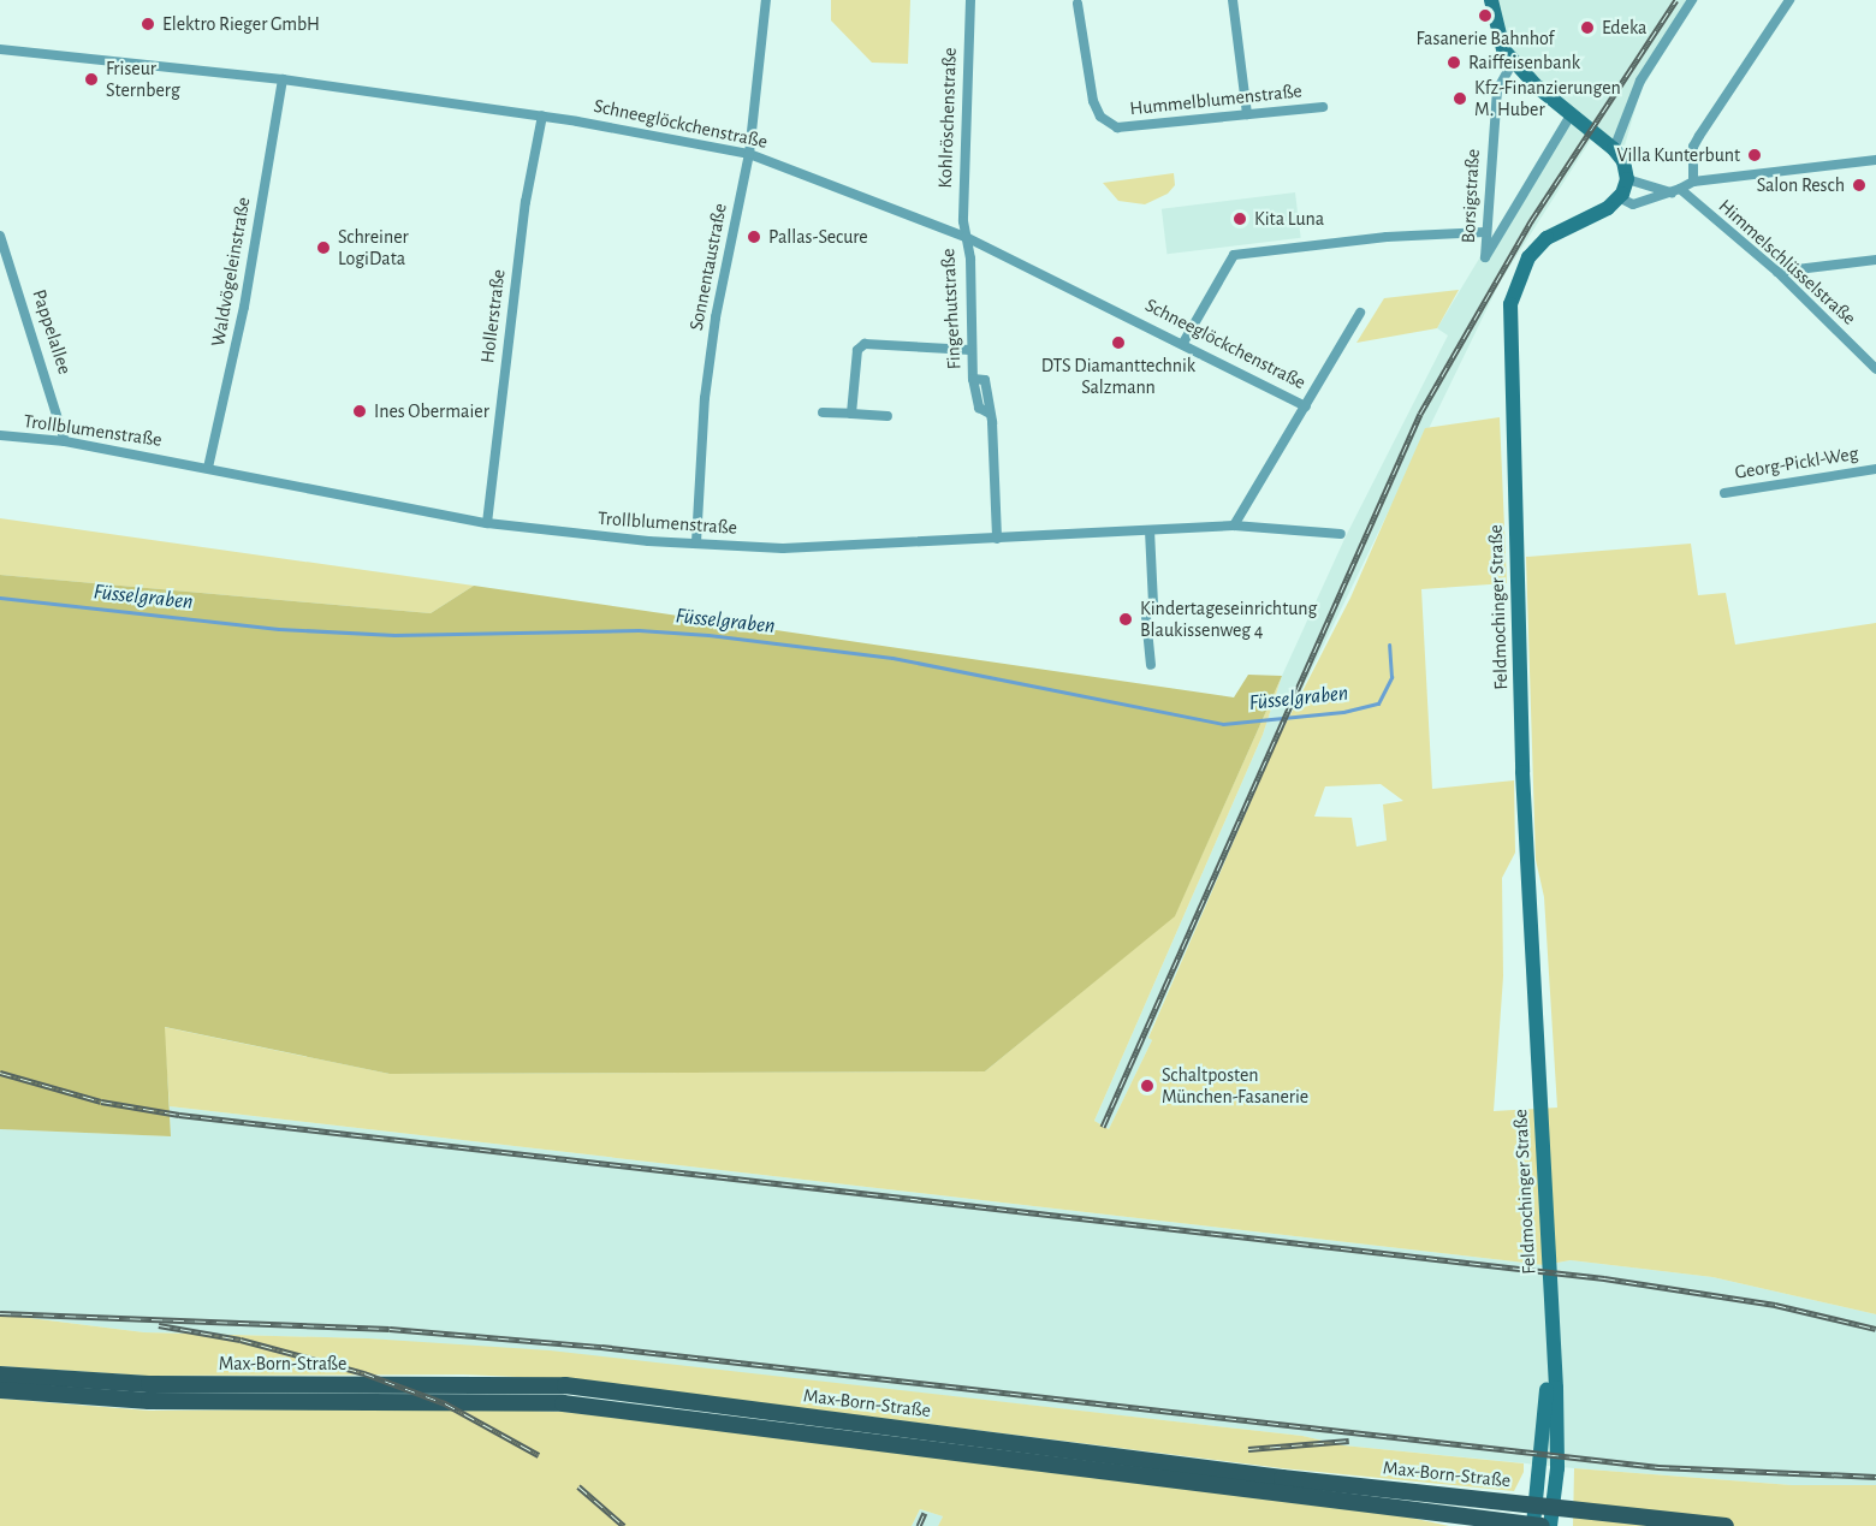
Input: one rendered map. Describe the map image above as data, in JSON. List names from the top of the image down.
{
  "streets": {
    "main road": ["Feldmochinger Straße", "Max-Born-Straße"],
    "street": [
      "Hummelblumenstraße",
      "Kohlröschenstraße",
      "Schneeglöckchenstraße",
      "Borsigstraße",
      "Himmelschlüsselstraße",
      "Sonnentaustraße",
      "Waldvögeleinstraße",
      "Fingerhutstraße",
      "Hollerstraße",
      "Pappelallee",
      "Trollblumenstraße",
      "Georg-Pickl-Weg"
    ]
  },
  "crossings": [
    ["Kohlröschenstraße", "Schneeglöckchenstraße"],
    ["Kohlröschenstraße", "Fingerhutstraße"],
    ["Schneeglöckchenstraße", "Sonnentaustraße"],
    ["Schneeglöckchenstraße", "Waldvögeleinstraße"],
    ["Schneeglöckchenstraße", "Fingerhutstraße"],
    ["Schneeglöckchenstraße", "Hollerstraße"],
    ["Sonnentaustraße", "Trollblumenstraße"],
    ["Waldvögeleinstraße", "Trollblumenstraße"],
    ["Fingerhutstraße", "Trollblumenstraße"],
    ["Hollerstraße", "Trollblumenstraße"],
    ["Pappelallee", "Trollblumenstraße"],
    ["Feldmochinger Straße", "Max-Born-Straße"]
  ],
  "water": ["Füsselgraben"],
  "places": [
    "Fasanerie Bahnhof",
    "Elektro Rieger GmbH",
    "Edeka",
    "Raiffeisenbank",
    "Friseur Sternberg",
    "Kfz-Finanzierungen M. Huber",
    "Villa Kunterbunt",
    "Salon Resch",
    "Kita Luna",
    "Pallas-Secure",
    "Schreiner LogiData",
    "DTS Diamanttechnik Salzmann",
    "Ines Obermaier",
    "Kindertageseinrichtung Blaukissenweg 4",
    "Schaltposten München-Fasanerie"
  ]
}
